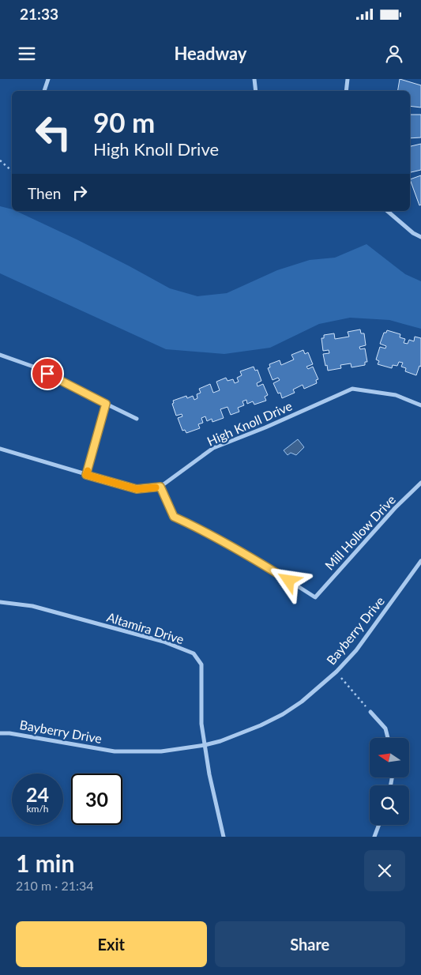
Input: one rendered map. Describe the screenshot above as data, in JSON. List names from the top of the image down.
{
  "streets": {
    "street": [
      "High Knoll Drive",
      "Mill Hollow Drive",
      "Altamira Drive",
      "Bayberry Drive"
    ]
  },
  "crossings": [
    ["High Knoll Drive", "Mill Hollow Drive"],
    ["Altamira Drive", "Bayberry Drive"]
  ],
  "north": "left",
  "page": {
    "status": "21:33",
    "header": "Headway",
    "turn": ["90 m", "High Knoll Drive"],
    "then": "Then",
    "speed": "24 km/h",
    "limit": "30",
    "heading": ["1 min", "210 m · 21:34"],
    "buttons": ["Exit", "Share"]
  }
}
